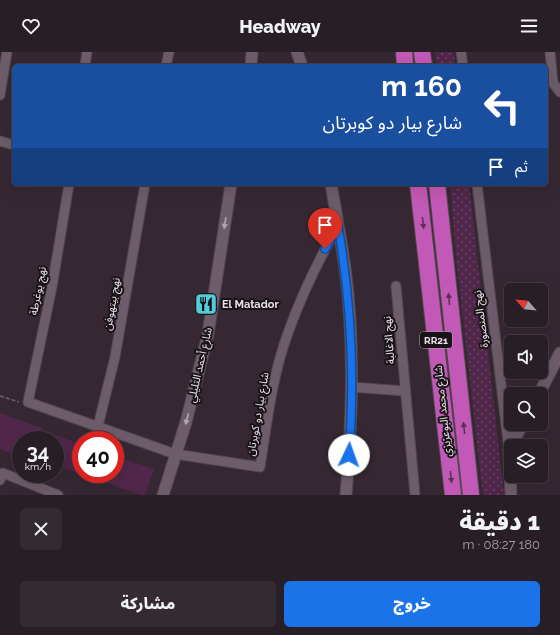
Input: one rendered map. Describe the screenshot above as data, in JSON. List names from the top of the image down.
{
  "streets": {
    "highway": ["RR21", "شارع محمد البوعزيزي"],
    "street": [
      "نهج يوغرطة",
      "نهج بيتهوفن",
      "نهج المنصورة",
      "نهج الاغالبة",
      "شارع أحمد التليلي",
      "شارع بيار دو كوبرتان"
    ]
  },
  "crossings": [
    ["نهج يوغرطة", "شارع بيار دو كوبرتان"],
    ["نهج بيتهوفن", "شارع بيار دو كوبرتان"],
    ["شارع أحمد التليلي", "شارع بيار دو كوبرتان"]
  ],
  "one_way": ["شارع أحمد التليلي"],
  "places": {
    "restaurant": ["El Matador"]
  },
  "north": "top left",
  "page": {
    "header": "Headway",
    "turn": ["160 m", "شارع بيار دو كوبرتان"],
    "then": "ثم",
    "speed": "34 km/h",
    "limit": "40",
    "heading": ["1 دقيقة", "180 m · 08:27"],
    "buttons": ["خروج", "مشاركة"]
  }
}
